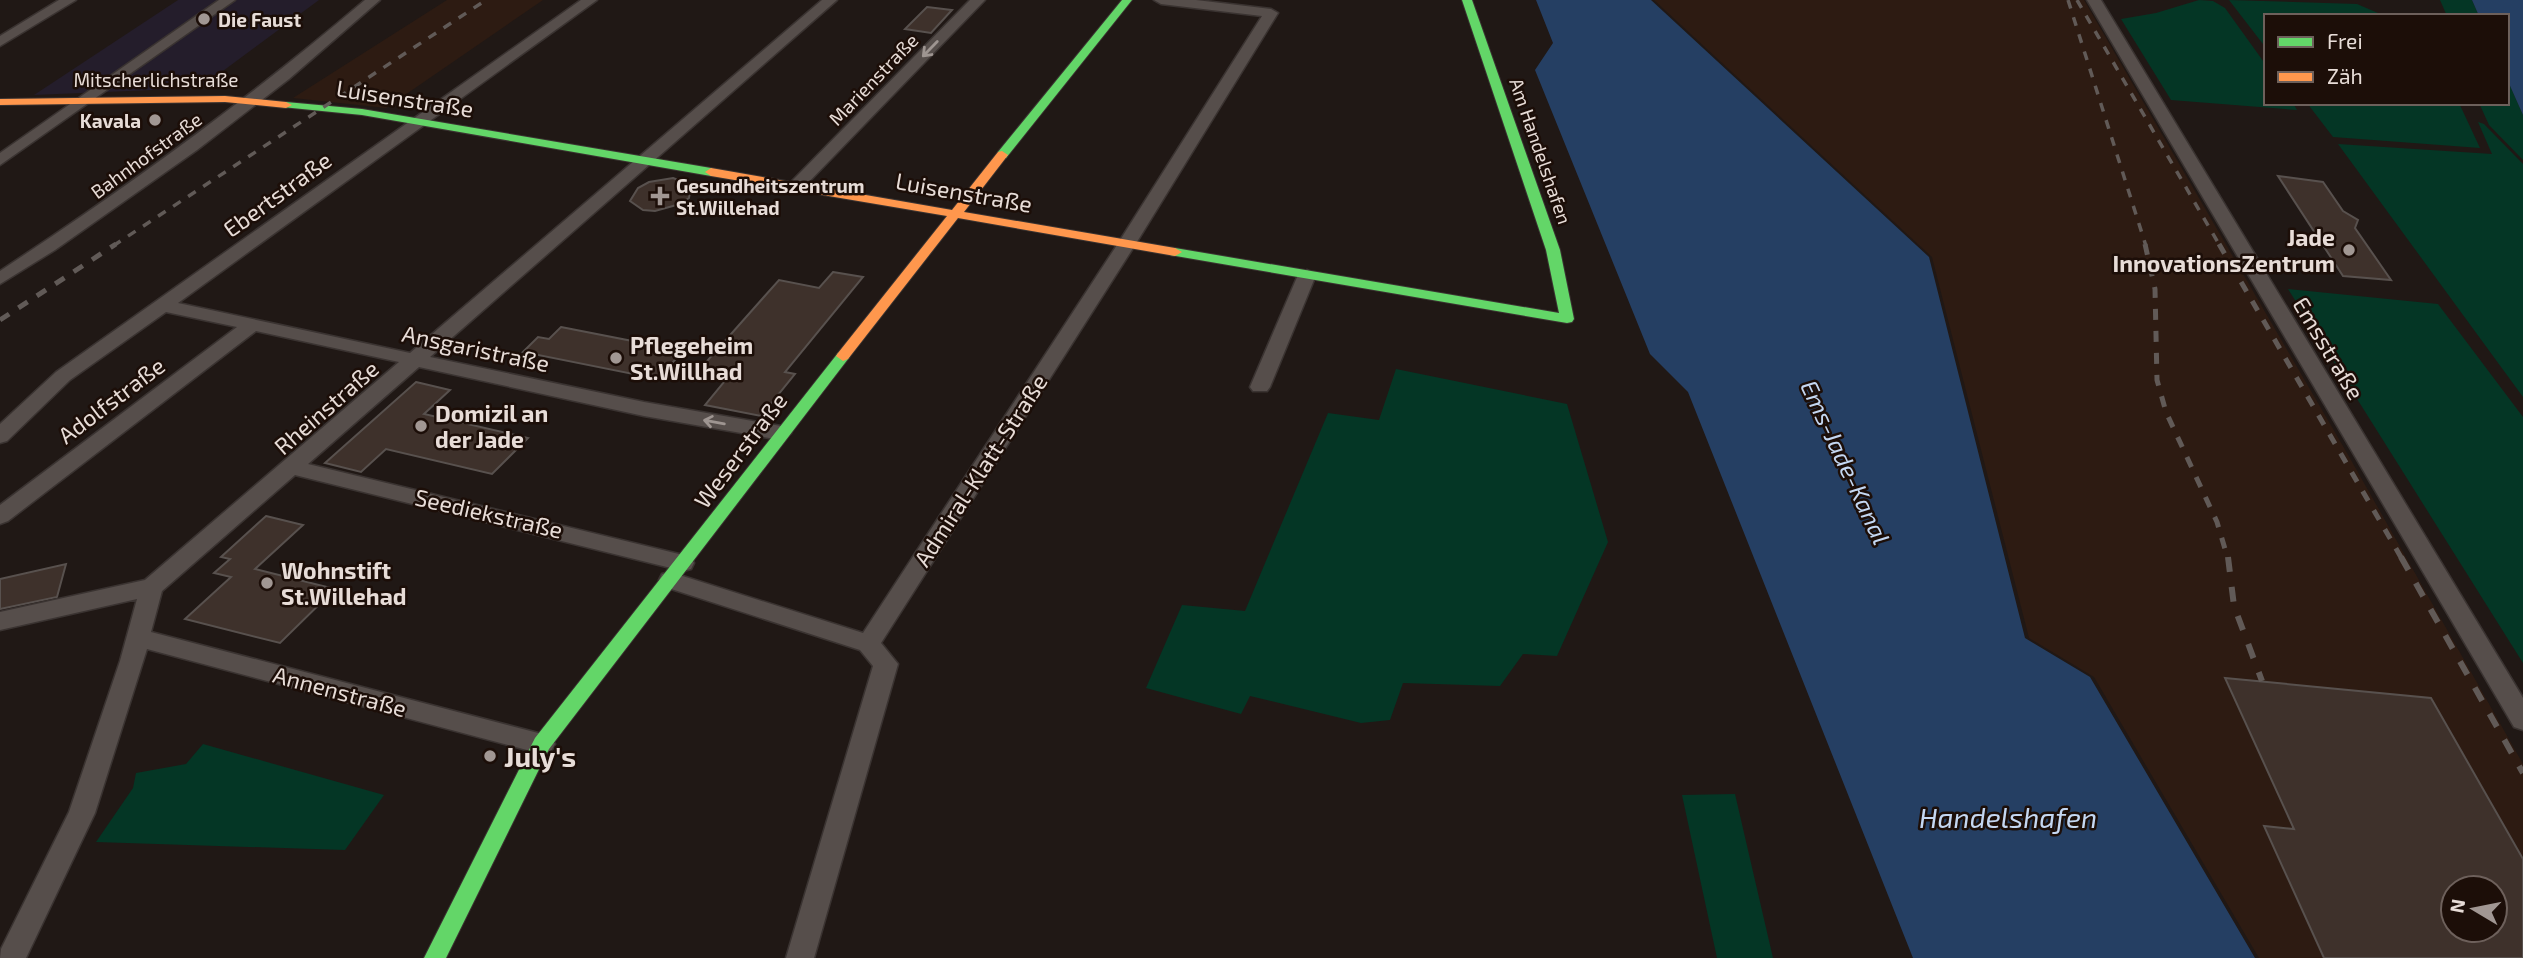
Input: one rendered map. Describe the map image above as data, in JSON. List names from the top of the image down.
{
  "streets": {
    "street": [
      "Mitscherlichstraße",
      "Marienstraße",
      "Luisenstraße",
      "Am Handelshafen",
      "Bahnhofstraße",
      "Ebertstraße",
      "Ansgaristraße",
      "Emsstraße",
      "Adolfstraße",
      "Rheinstraße",
      "Weserstraße",
      "Admiral-Klatt-Straße",
      "Seediekstraße",
      "Annenstraße"
    ]
  },
  "crossings": [
    ["Mitscherlichstraße", "Luisenstraße"],
    ["Mitscherlichstraße", "Bahnhofstraße"],
    ["Marienstraße", "Luisenstraße"],
    ["Luisenstraße", "Am Handelshafen"],
    ["Luisenstraße", "Ebertstraße"],
    ["Luisenstraße", "Rheinstraße"],
    ["Luisenstraße", "Weserstraße"],
    ["Luisenstraße", "Admiral-Klatt-Straße"],
    ["Ebertstraße", "Ansgaristraße"],
    ["Ansgaristraße", "Adolfstraße"],
    ["Ansgaristraße", "Rheinstraße"],
    ["Ansgaristraße", "Weserstraße"],
    ["Rheinstraße", "Seediekstraße"],
    ["Weserstraße", "Seediekstraße"],
    ["Weserstraße", "Annenstraße"],
    ["Admiral-Klatt-Straße", "Seediekstraße"]
  ],
  "one_way": ["Marienstraße", "Ansgaristraße"],
  "water": ["Ems-Jade-Kanal", "Handelshafen"],
  "places": {
    "other": [
      "Die Faust",
      "Kavala",
      "Jade InnovationsZentrum",
      "Pflegeheim St.Willhad",
      "Domizil an der Jade",
      "Wohnstift St.Willehad",
      "July's"
    ],
    "health": ["Gesundheitszentrum St.Willehad"]
  },
  "legend": ["Frei", "Zäh"],
  "north": "left"
}
